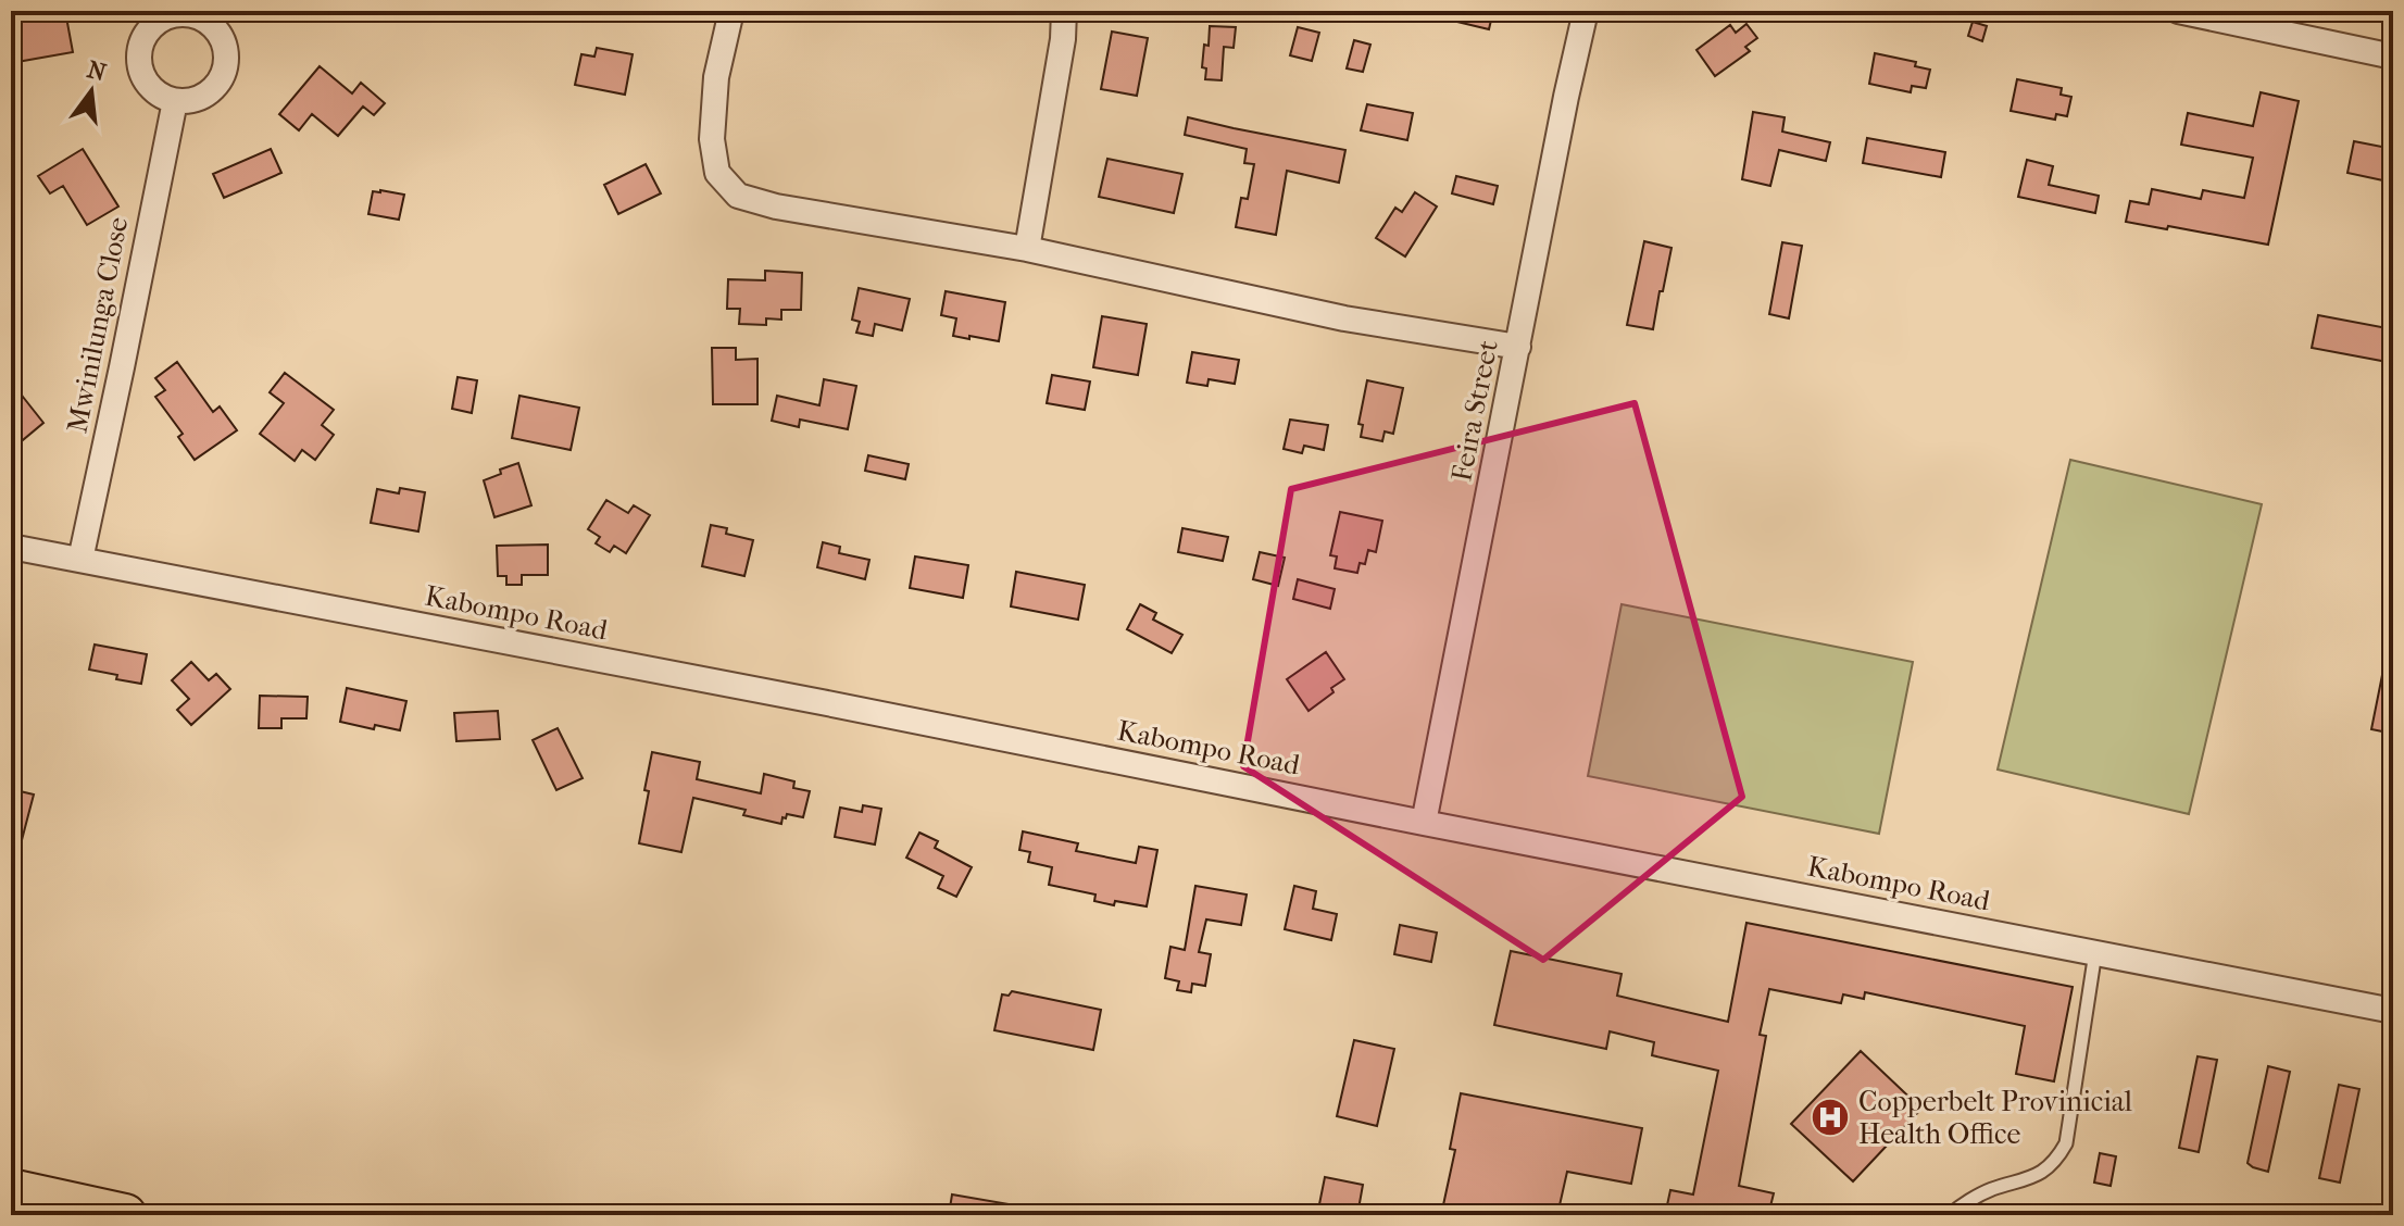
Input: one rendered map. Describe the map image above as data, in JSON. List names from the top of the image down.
{
  "streets": {
    "street": ["Mwinilunga Close", "Feira Street", "Kabompo Road"]
  },
  "crossings": [
    ["Mwinilunga Close", "Kabompo Road"],
    ["Feira Street", "Kabompo Road"]
  ],
  "places": {
    "hospital": ["Copperbelt Provinicial Health Office"]
  },
  "north": "top"
}
